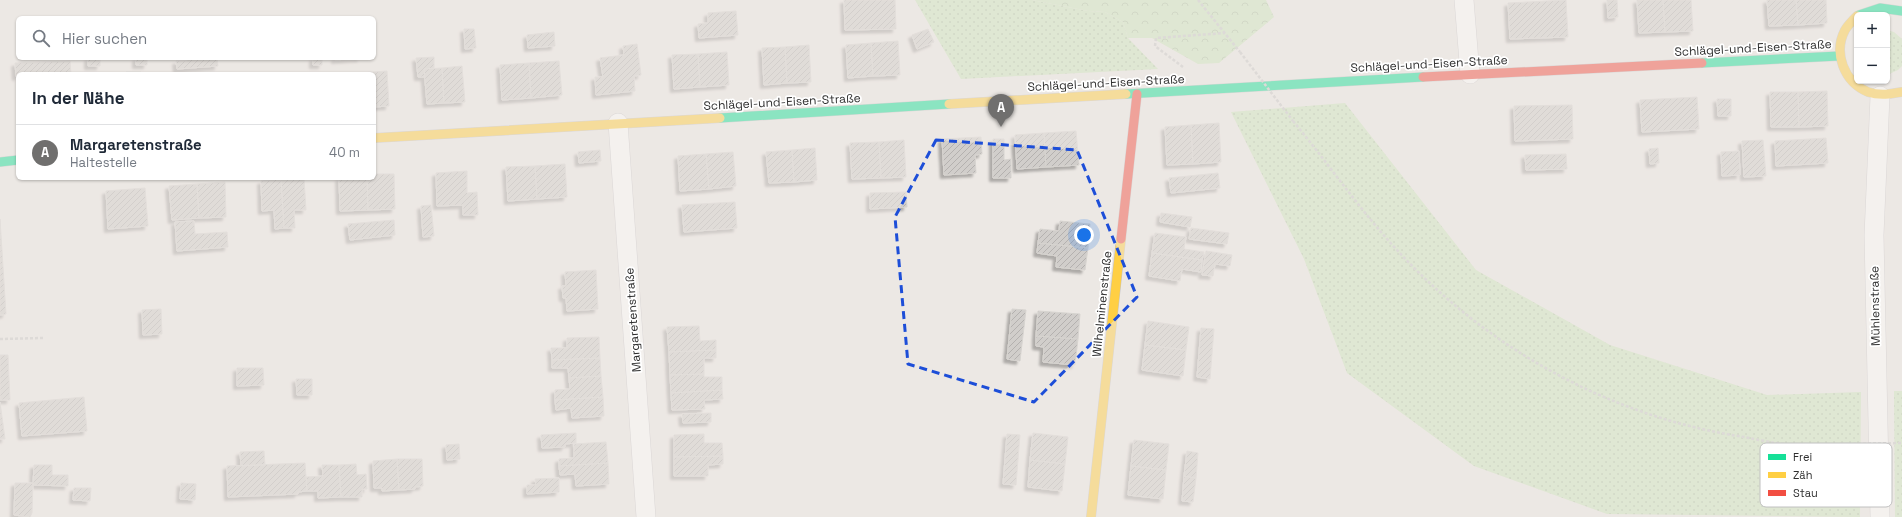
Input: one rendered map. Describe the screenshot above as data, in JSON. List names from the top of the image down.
{
  "streets": {
    "street": [
      "Schlägel-und-Eisen-Straße",
      "Wilhelminenstraße",
      "Mühlenstraße",
      "Margaretenstraße"
    ]
  },
  "crossings": [
    ["Schlägel-und-Eisen-Straße", "Wilhelminenstraße"],
    ["Schlägel-und-Eisen-Straße", "Mühlenstraße"],
    ["Schlägel-und-Eisen-Straße", "Margaretenstraße"]
  ],
  "legend": ["Frei", "Zäh", "Stau"],
  "page": {
    "map_buttons": ["+", "−"],
    "search": "Hier suchen",
    "heading": "In der Nähe",
    "pins": "A",
    "list": [
      {
        "mark": "A",
        "name": "Margaretenstraße",
        "note": "Haltestelle",
        "value": "40 m"
      }
    ]
  }
}
